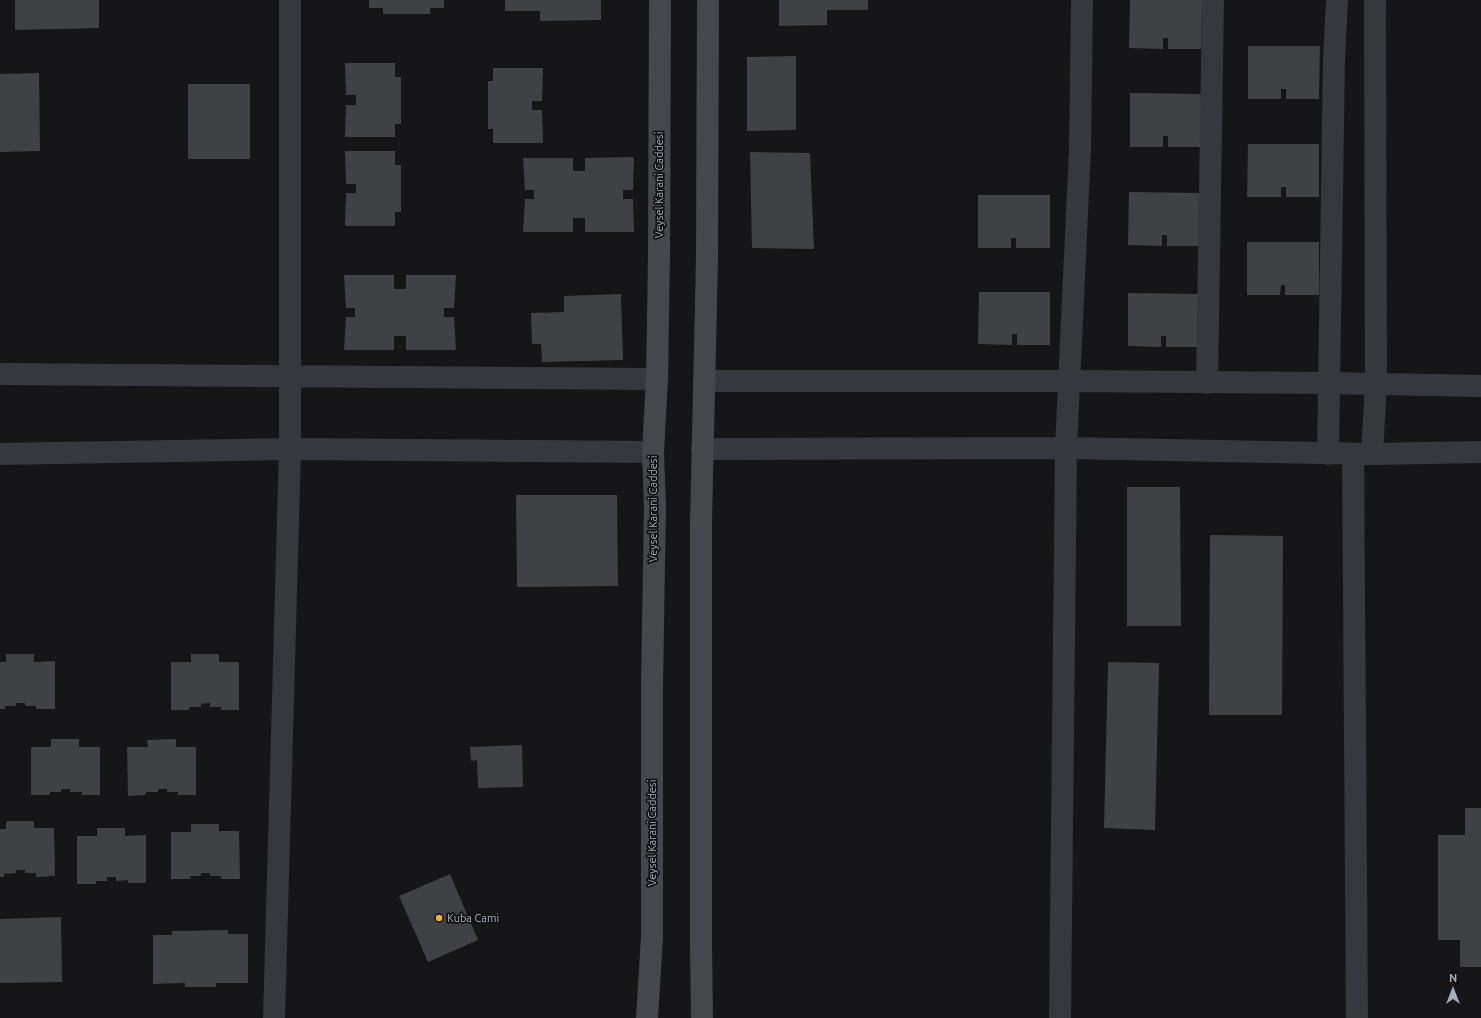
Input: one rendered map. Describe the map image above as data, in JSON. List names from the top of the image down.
{
  "streets": {
    "main road": ["Veysel Karani Caddesi"]
  },
  "places": ["Kuba Cami"],
  "north": "top"
}
